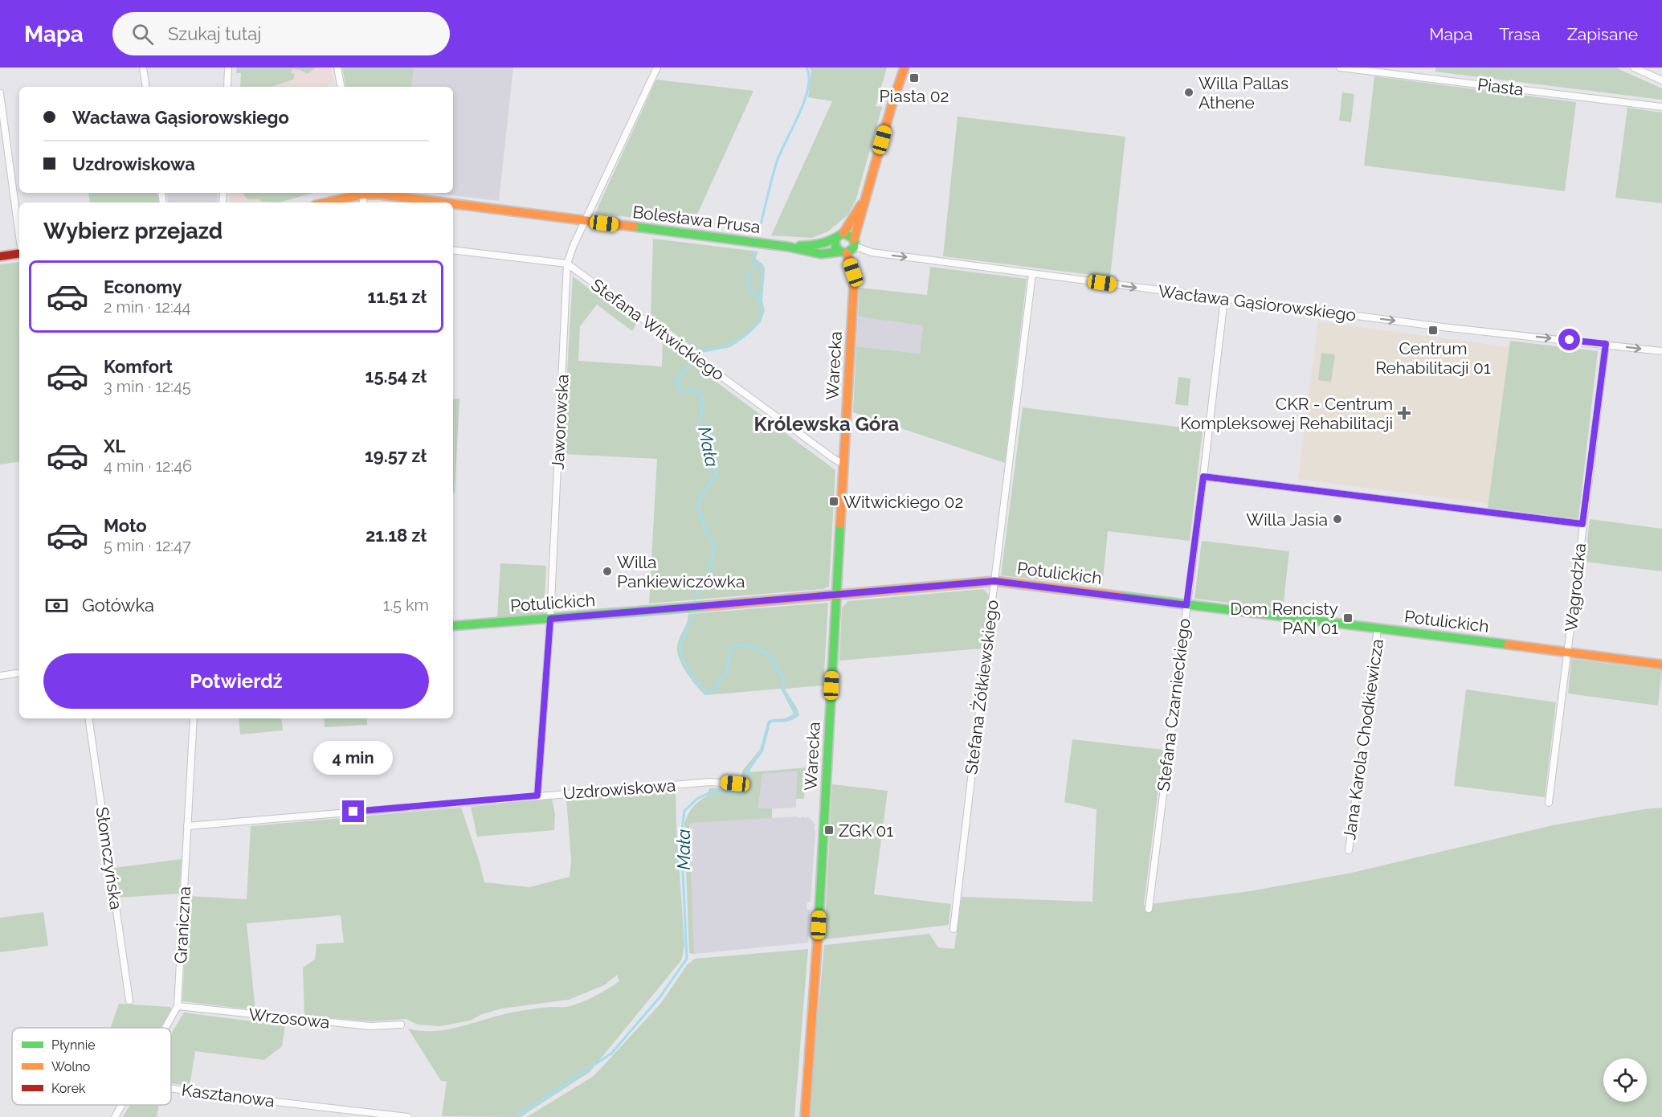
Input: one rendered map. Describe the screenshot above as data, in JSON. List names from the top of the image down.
{
  "streets": {
    "street": [
      "Piasta",
      "Bolesława Prusa",
      "Wacława Gąsiorowskiego",
      "Stefana Witwickiego",
      "Warecka",
      "Jaworowska",
      "Potulickich",
      "Wągrodzka",
      "Stefana Żółkiewskiego",
      "Stefana Czarnieckiego",
      "Jana Karola Chodkiewicza",
      "Uzdrowiskowa",
      "Słomczyńska",
      "Graniczna",
      "Wrzosowa",
      "Kasztanowa"
    ]
  },
  "crossings": [
    ["Bolesława Prusa", "Wacława Gąsiorowskiego"],
    ["Bolesława Prusa", "Warecka"],
    ["Bolesława Prusa", "Jaworowska"],
    ["Wacława Gąsiorowskiego", "Warecka"],
    ["Wacława Gąsiorowskiego", "Wągrodzka"],
    ["Wacława Gąsiorowskiego", "Stefana Żółkiewskiego"],
    ["Wacława Gąsiorowskiego", "Stefana Czarnieckiego"],
    ["Stefana Witwickiego", "Warecka"],
    ["Stefana Witwickiego", "Jaworowska"],
    ["Warecka", "Potulickich"],
    ["Jaworowska", "Potulickich"],
    ["Jaworowska", "Uzdrowiskowa"],
    ["Potulickich", "Wągrodzka"],
    ["Potulickich", "Stefana Żółkiewskiego"],
    ["Potulickich", "Stefana Czarnieckiego"],
    ["Potulickich", "Jana Karola Chodkiewicza"],
    ["Uzdrowiskowa", "Graniczna"],
    ["Graniczna", "Wrzosowa"]
  ],
  "one_way": ["Wacława Gąsiorowskiego"],
  "districts": ["Królewska Góra"],
  "water": ["Mała"],
  "places": {
    "transit": [
      "Piasta 02",
      "Centrum Rehabilitacji 01",
      "Witwickiego 02",
      "Dom Rencisty PAN 01",
      "ZGK 01"
    ],
    "other": ["Willa Pallas Athene", "Willa Jasia", "Willa Pankiewiczówka"],
    "health": ["CKR - Centrum Kompleksowej Rehabilitacji"]
  },
  "legend": ["Płynnie", "Wolno", "Korek"],
  "page": {
    "header": "Mapa",
    "search": "Szukaj tutaj",
    "nav": ["Mapa", "Trasa", "Zapisane"],
    "banner": ["Wacława Gąsiorowskiego", "Uzdrowiskowa"],
    "heading": "Wybierz przejazd",
    "list": [
      {
        "name": "Economy",
        "note": "2 min · 12:44",
        "value": "11.51 zł"
      },
      {
        "name": "Komfort",
        "note": "3 min · 12:45",
        "value": "15.54 zł"
      },
      {
        "name": "XL",
        "note": "4 min · 12:46",
        "value": "19.57 zł"
      },
      {
        "name": "Moto",
        "note": "5 min · 12:47",
        "value": "21.18 zł"
      }
    ],
    "pay": ["Gotówka", "1.5 km"],
    "buttons": "Potwierdź",
    "bubble": "4 min"
  }
}
